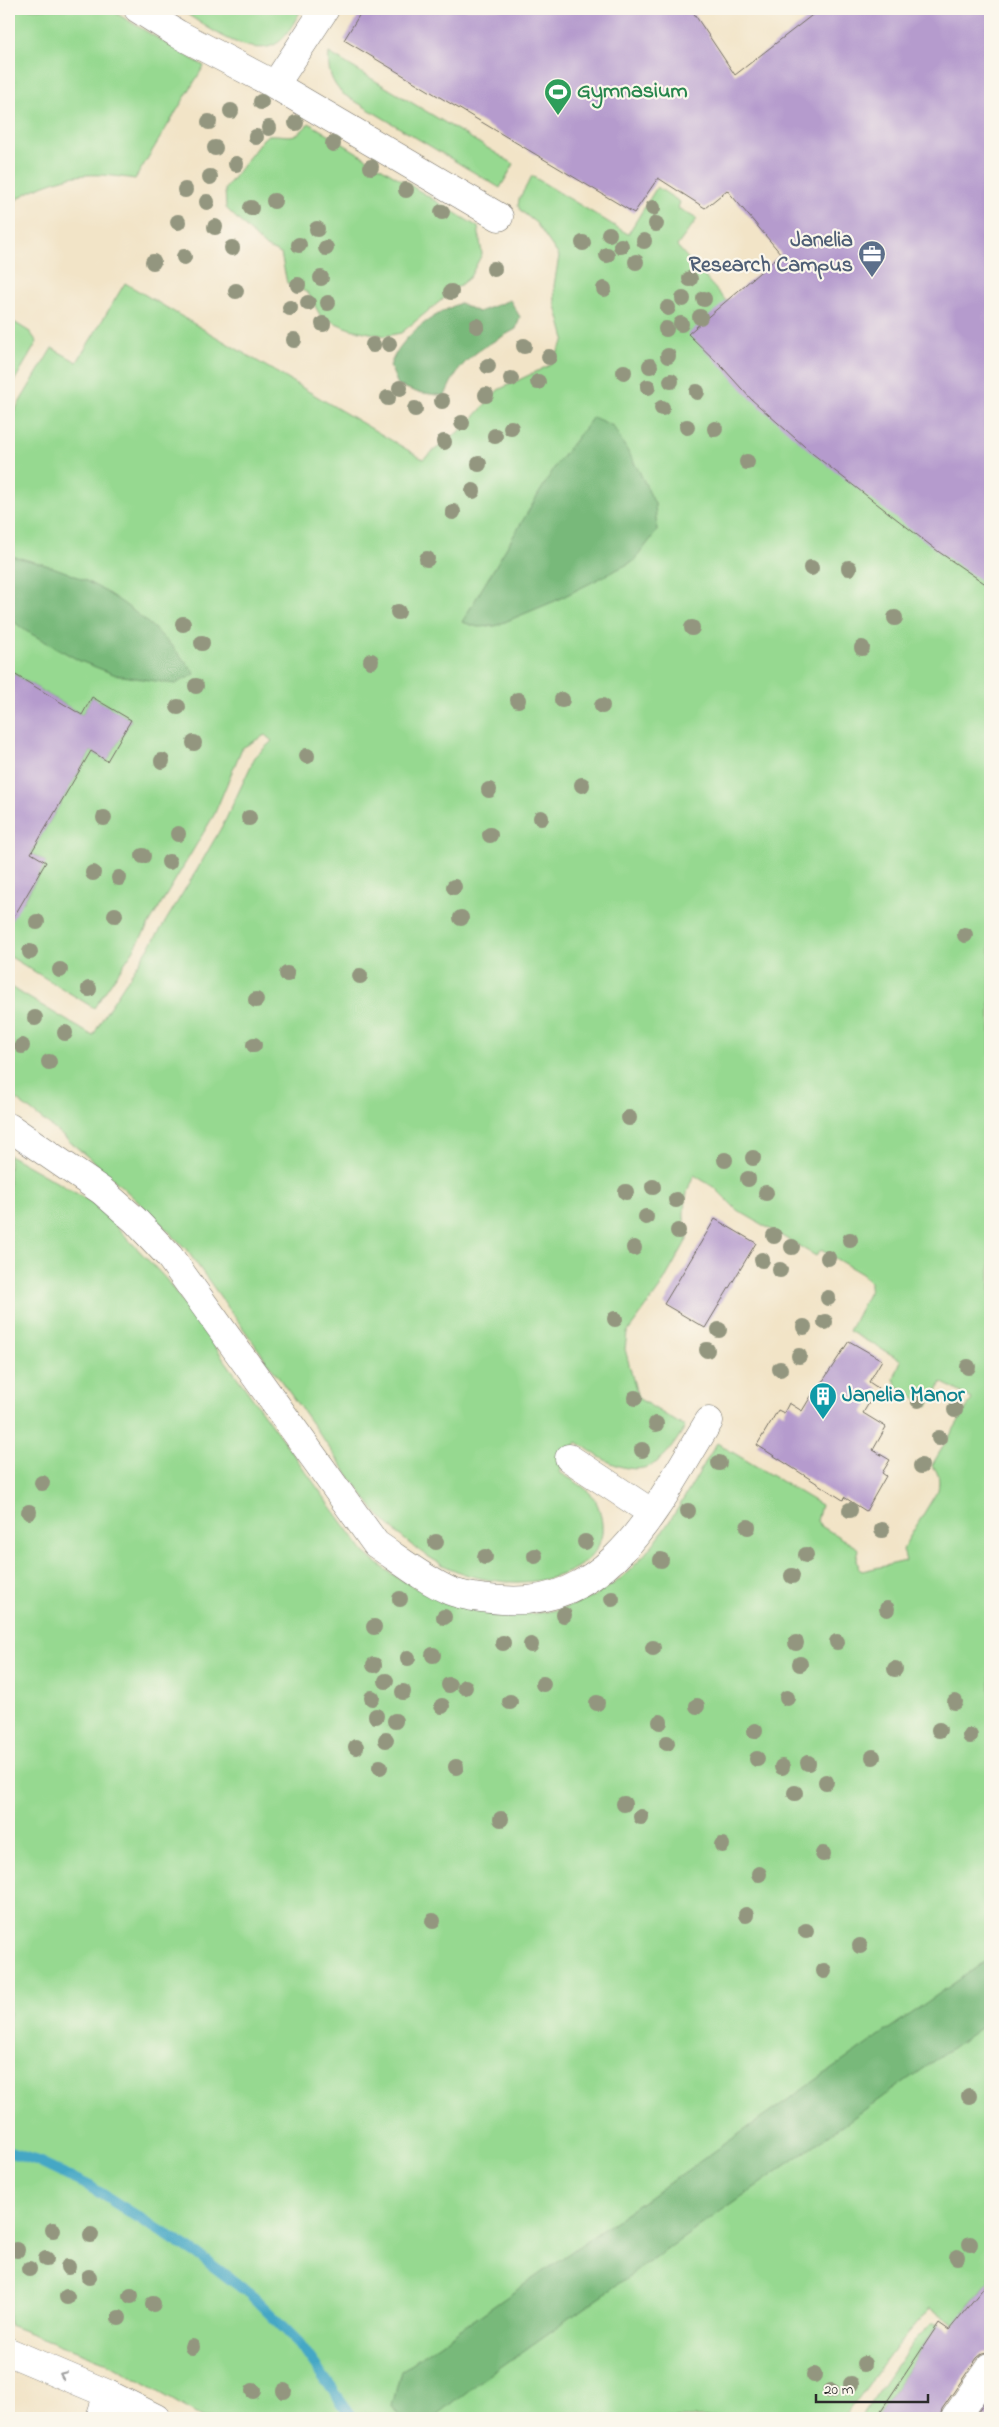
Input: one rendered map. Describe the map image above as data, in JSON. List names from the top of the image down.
{
  "places": {
    "sports": ["Gymnasium"],
    "office": ["Janelia Research Campus"],
    "building": ["Janelia Manor"]
  },
  "scale_bar": "20 m"
}
